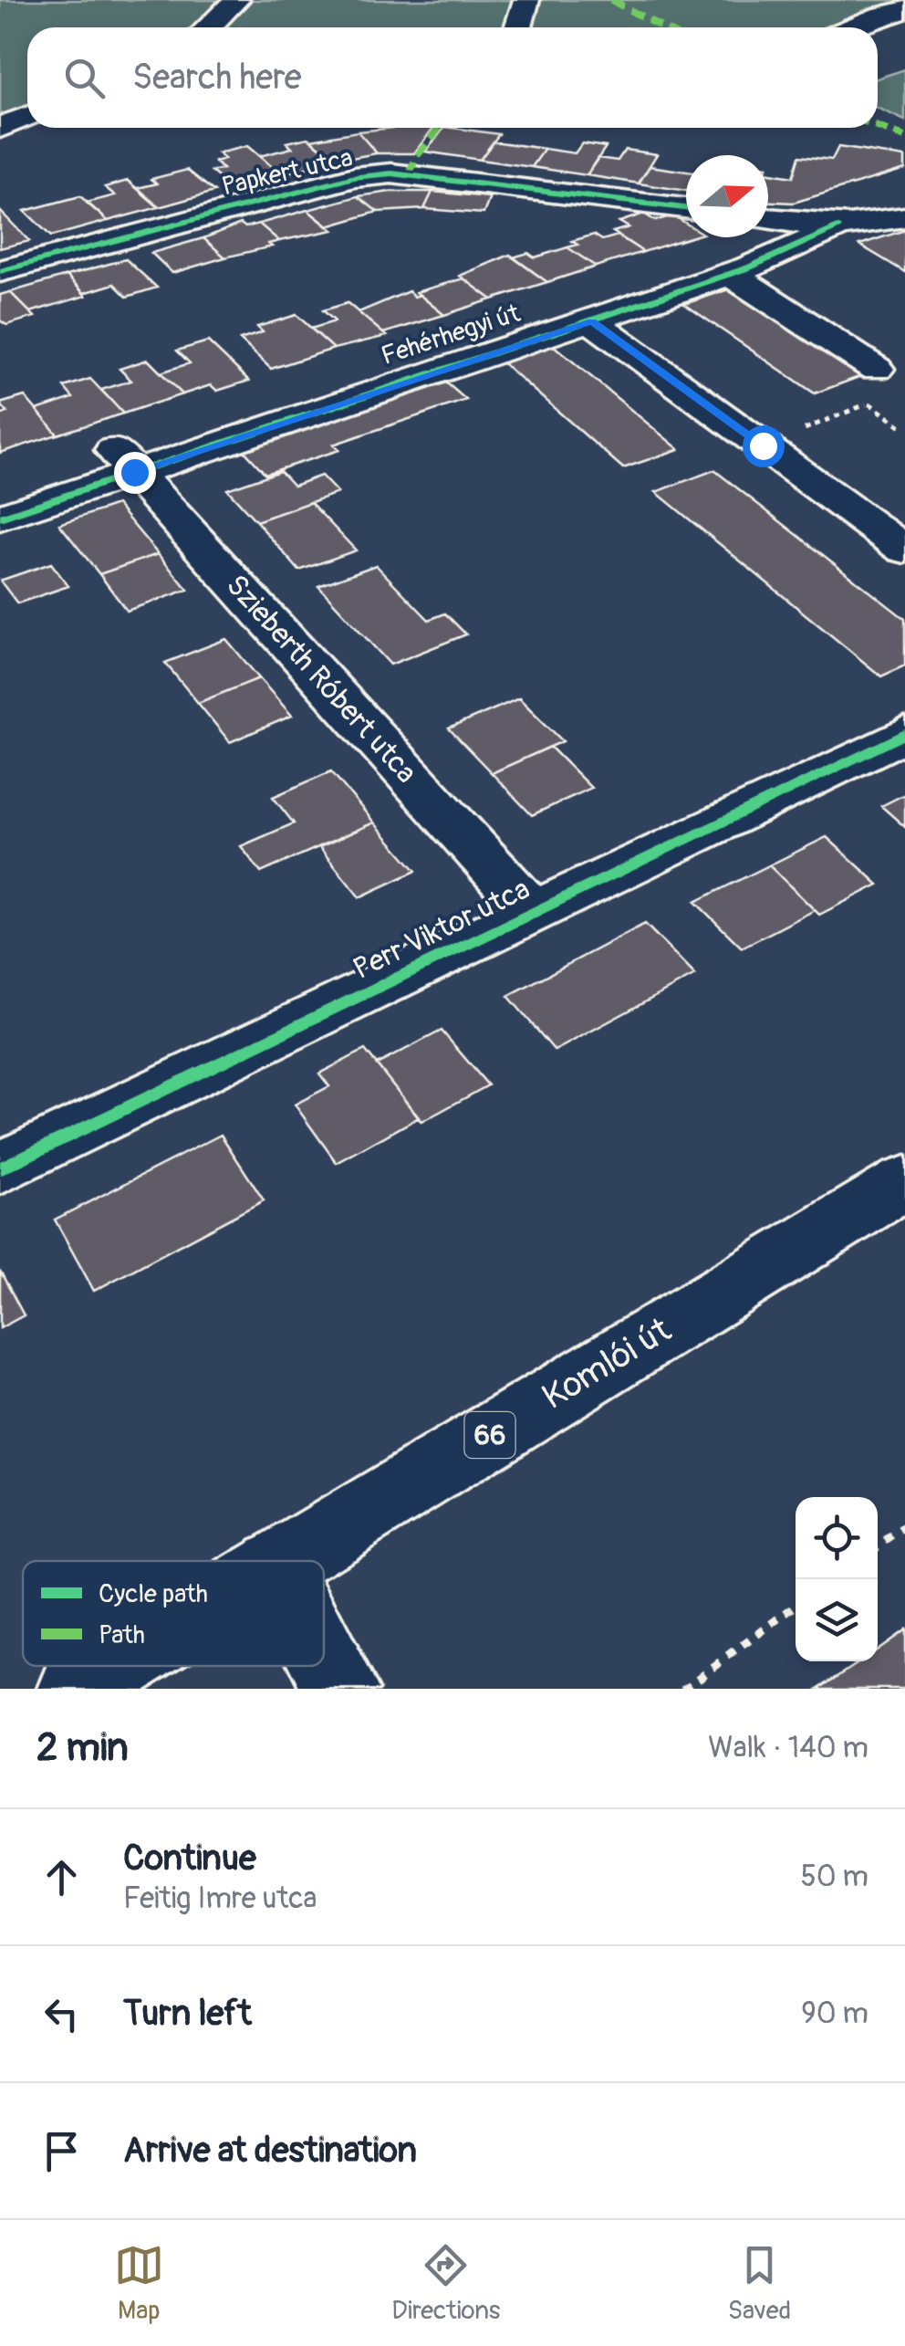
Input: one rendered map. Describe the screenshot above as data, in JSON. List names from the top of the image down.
{
  "streets": {
    "street": [
      "Papkert utca",
      "Fehérhegyi út",
      "Szieberth Róbert utca",
      "Perr Viktor utca",
      "Komlói út",
      "66"
    ]
  },
  "crossings": [
    ["Fehérhegyi út", "Szieberth Róbert utca"],
    ["Szieberth Róbert utca", "Perr Viktor utca"]
  ],
  "legend": ["Cycle path", "Path"],
  "north": "right",
  "page": {
    "search": "Search here",
    "heading": ["2 min", "Walk · 140 m"],
    "list": [
      ["Continue", "Feitig Imre utca", "50 m"],
      ["Turn left", "90 m"],
      "Arrive at destination"
    ],
    "nav": ["Map", "Directions", "Saved"]
  }
}
